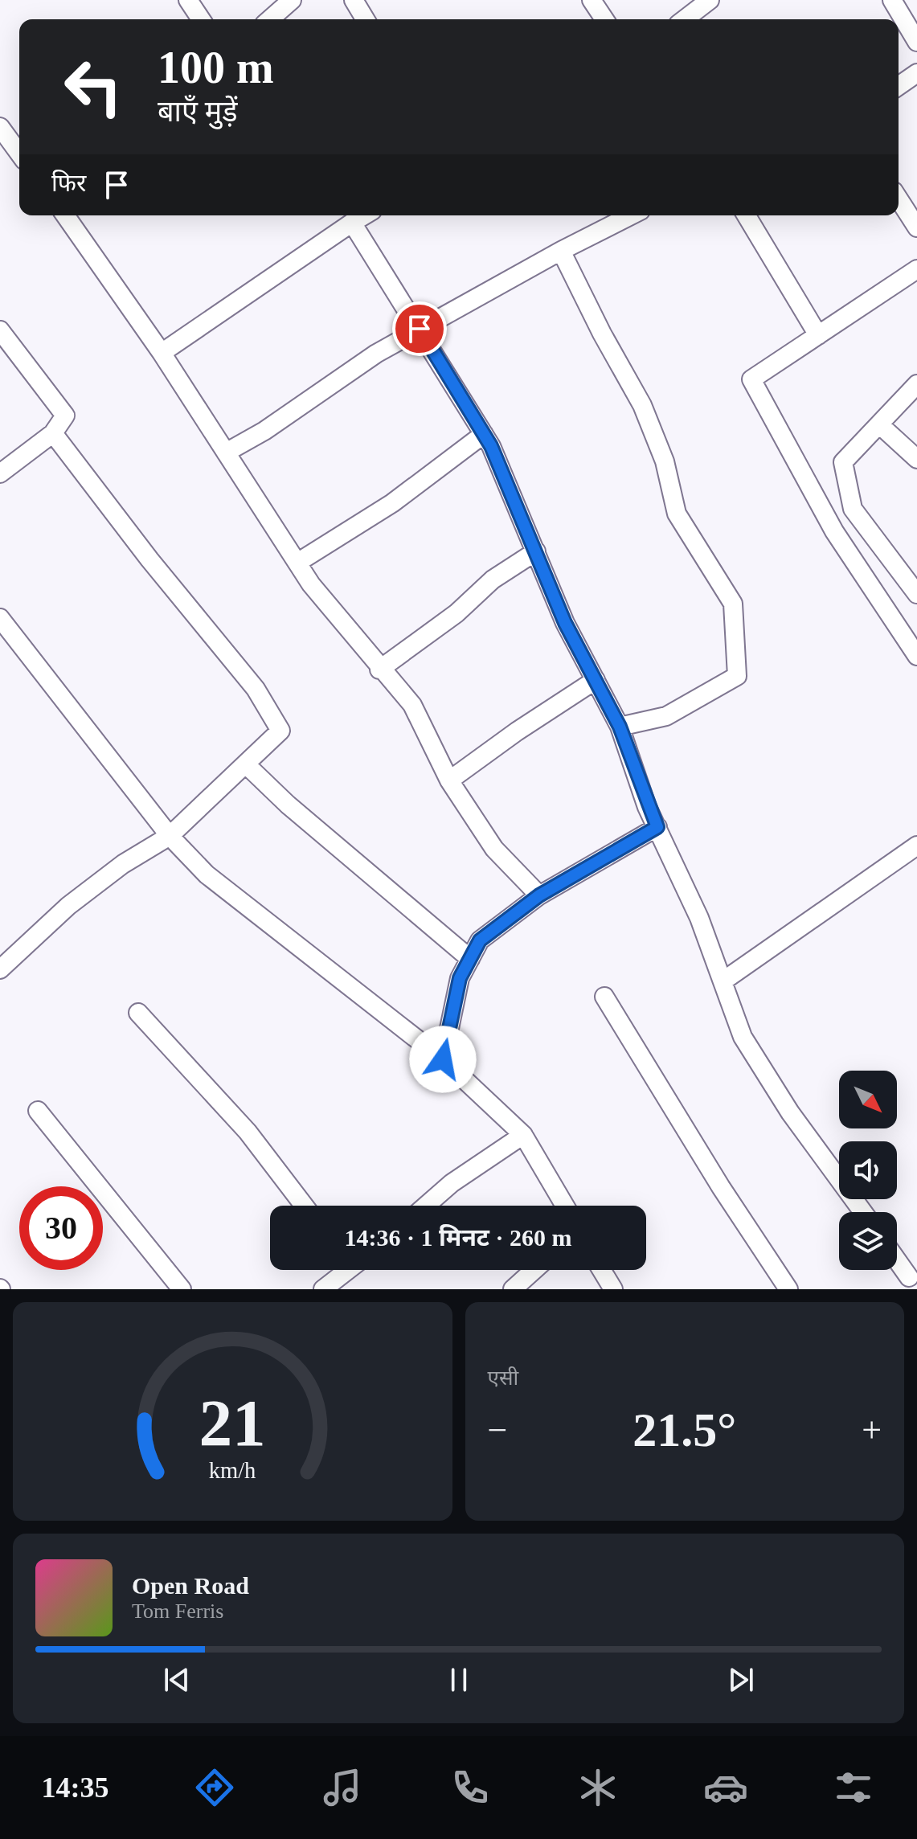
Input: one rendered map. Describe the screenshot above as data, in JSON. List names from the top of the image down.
{
  "north": "bottom right",
  "page": {
    "turn": ["100 m", "बाएँ मुड़ें"],
    "then": "फिर",
    "limit": "30",
    "trip": "14:36 · 1 मिनट · 260 m",
    "tile": "एसी",
    "heat": ["−", "21.5°", "+"],
    "song": ["Open Road", "Tom Ferris"],
    "tabs": "14:35",
    "gauge": ["21", "km/h"]
  }
}
